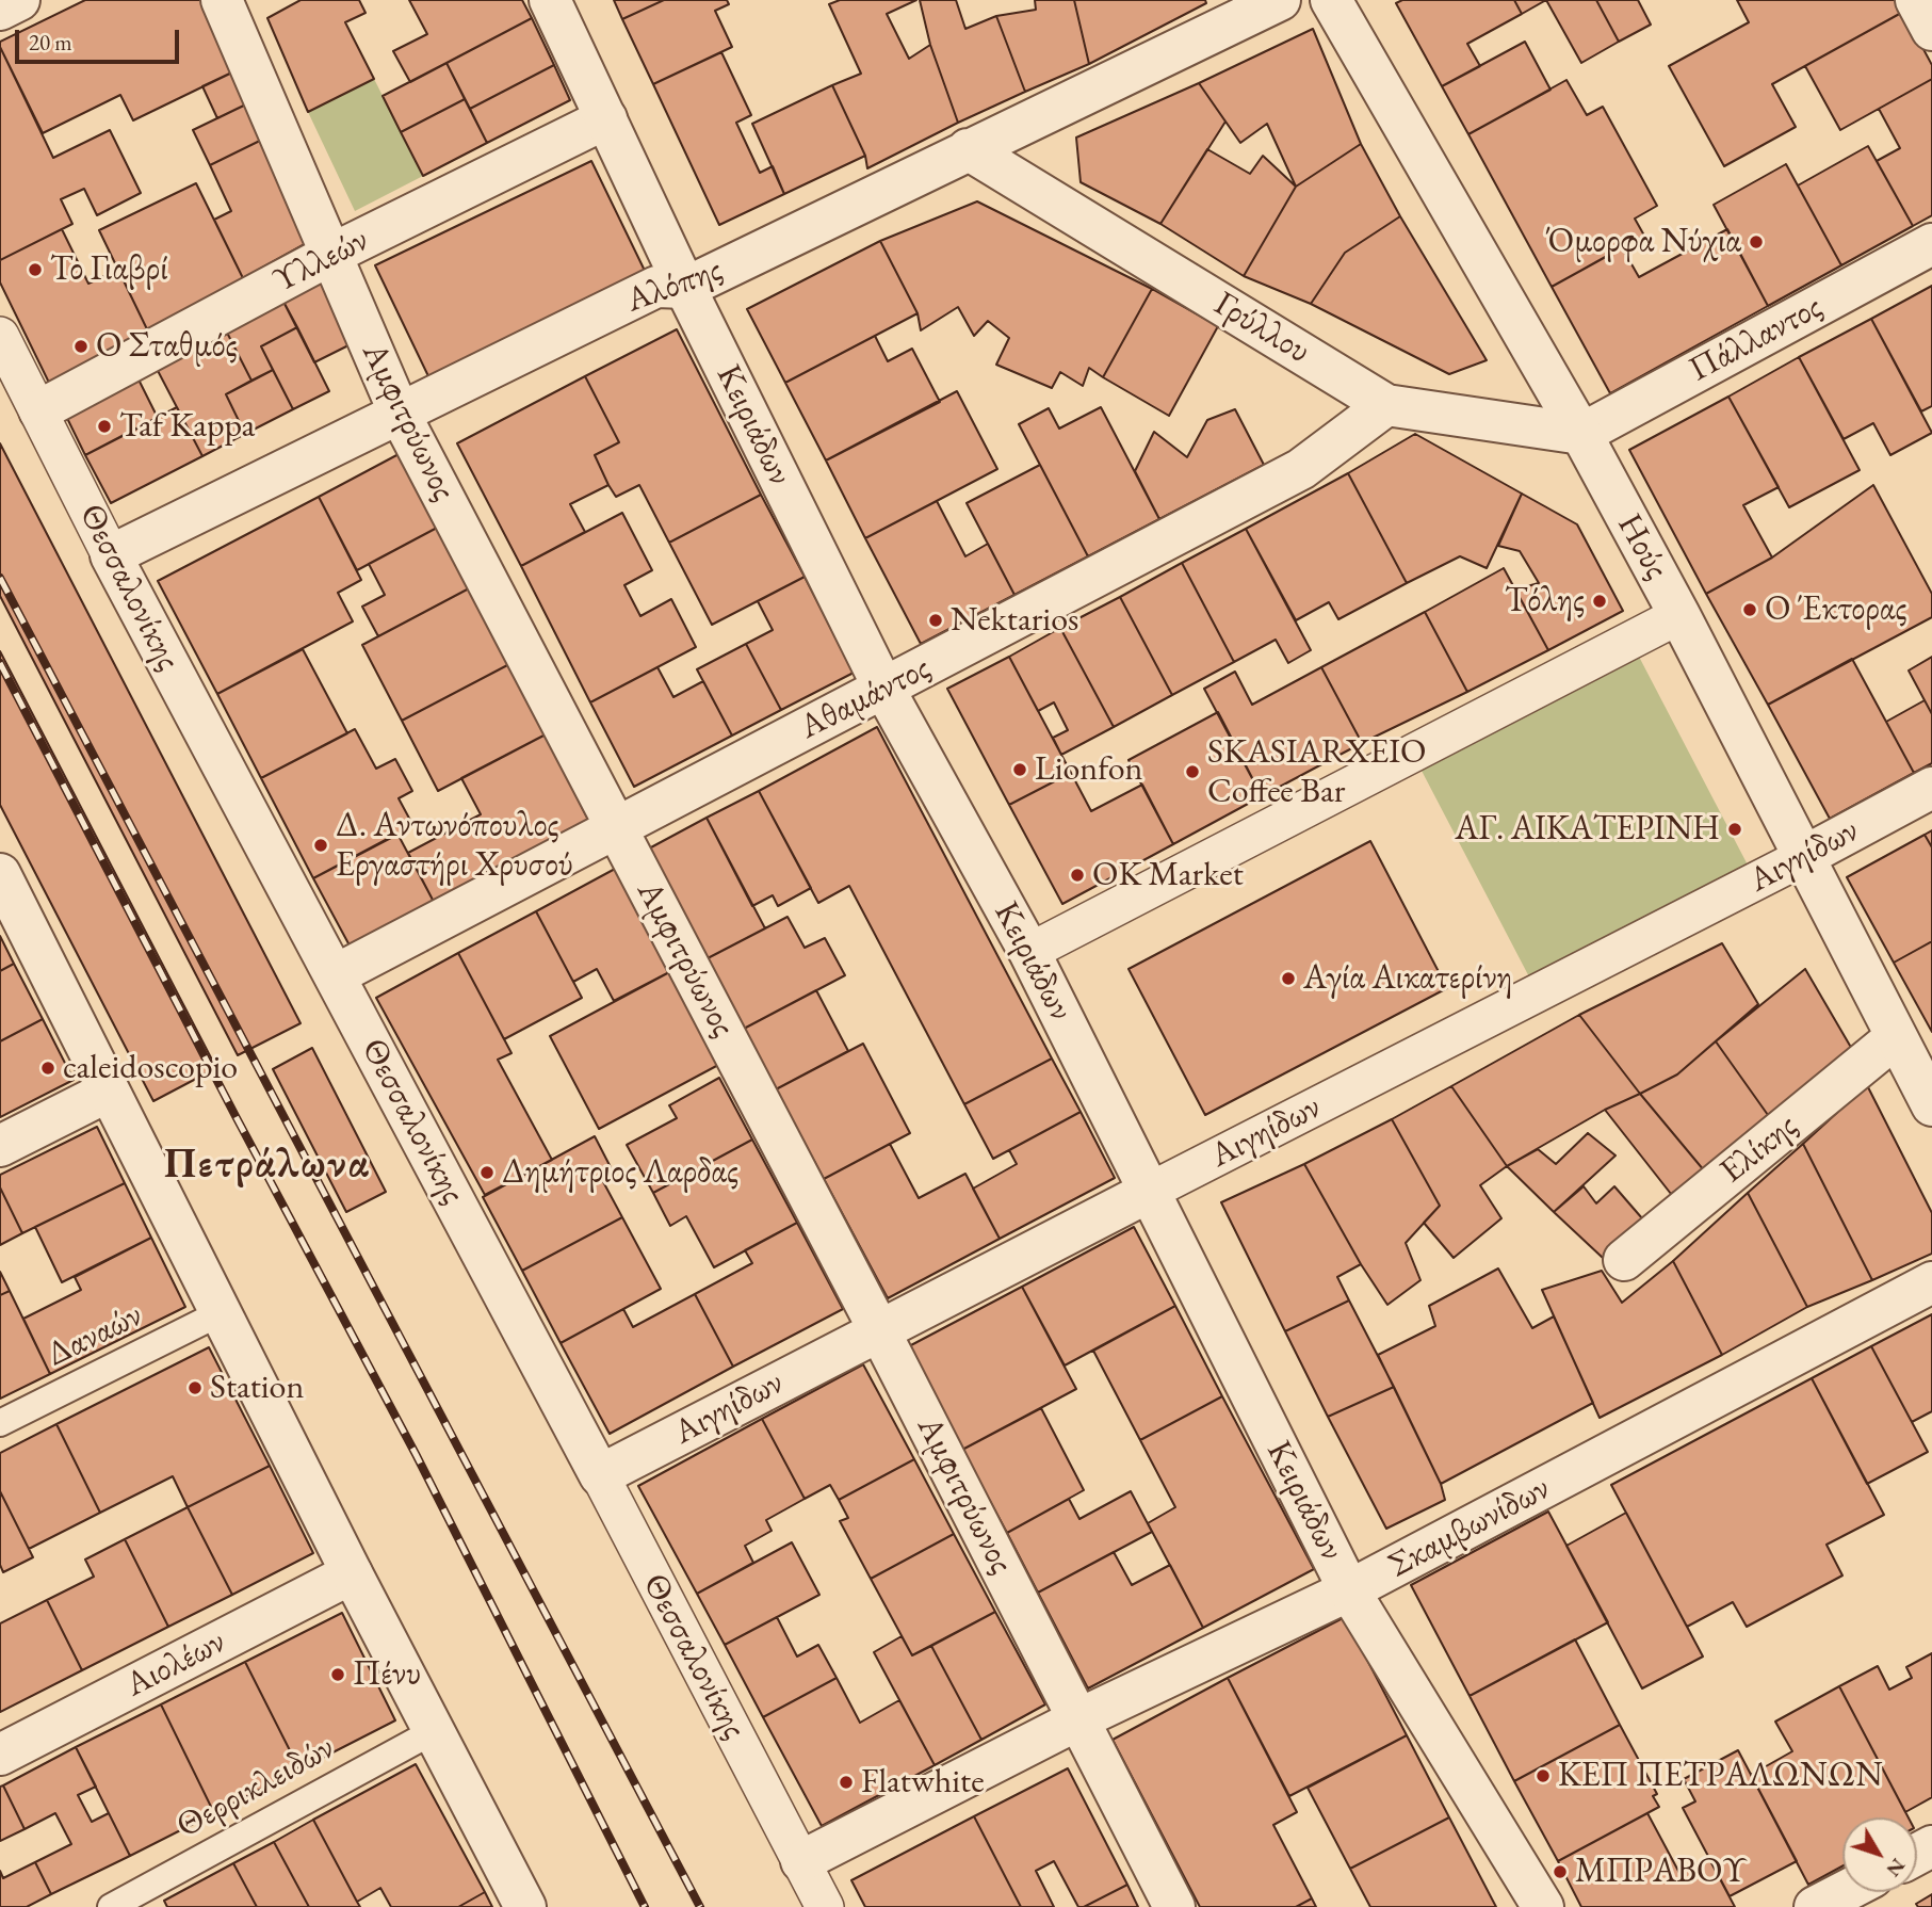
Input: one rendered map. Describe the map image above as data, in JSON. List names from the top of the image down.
{
  "streets": {
    "street": [
      "Υλλεών",
      "Αλόπης",
      "Γρύλλου",
      "Πάλλαντος",
      "Αμφιτρύωνος",
      "Κειριάδων",
      "Ηούς",
      "Θεσσαλονίκης",
      "Αθαμάντος",
      "Αιγηίδων",
      "Ελίκης",
      "Σκαμβωνίδων",
      "Αιολέων"
    ],
    "lane": ["Δαναών", "Θερρικλειδών"]
  },
  "crossings": [
    ["Υλλεών", "Αμφιτρύωνος"],
    ["Υλλεών", "Κειριάδων"],
    ["Υλλεών", "Θεσσαλονίκης"],
    ["Αλόπης", "Γρύλλου"],
    ["Αλόπης", "Αμφιτρύωνος"],
    ["Αλόπης", "Κειριάδων"],
    ["Αλόπης", "Θεσσαλονίκης"],
    ["Γρύλλου", "Πάλλαντος"],
    ["Γρύλλου", "Ηούς"],
    ["Γρύλλου", "Αθαμάντος"],
    ["Πάλλαντος", "Ηούς"],
    ["Αμφιτρύωνος", "Αθαμάντος"],
    ["Αμφιτρύωνος", "Αιγηίδων"],
    ["Αμφιτρύωνος", "Σκαμβωνίδων"],
    ["Κειριάδων", "Αθαμάντος"],
    ["Κειριάδων", "Αιγηίδων"],
    ["Κειριάδων", "Σκαμβωνίδων"],
    ["Ηούς", "Αιγηίδων"],
    ["Ηούς", "Ελίκης"],
    ["Θεσσαλονίκης", "Αθαμάντος"],
    ["Θεσσαλονίκης", "Αιγηίδων"],
    ["Θεσσαλονίκης", "Σκαμβωνίδων"]
  ],
  "districts": ["Πετράλωνα"],
  "places": [
    "Όμορφα Νύχια",
    "Το Γιαβρί",
    "Ο Σταθμός",
    "Taf Kappa",
    "Τόλης",
    "Ο Έκτορας",
    "Nektarios",
    "Lionfon",
    "SKASIARXEIO Coffee Bar",
    "ΑΓ. ΑΙΚΑΤΕΡΙΝΗ",
    "Δ. Αντωνόπουλος Εργαστήρι Χρυσού",
    "OK Market",
    "Αγία Αικατερίνη",
    "caleidoscopio",
    "Δημήτριος Λαρδας",
    "Station",
    "Πένυ",
    "ΚΕΠ ΠΕΤΡΑΛΩΝΩΝ",
    "Flatwhite",
    "ΜΠΡΑΒΟΥ"
  ],
  "scale_bar": "20 m",
  "north": "bottom right"
}
